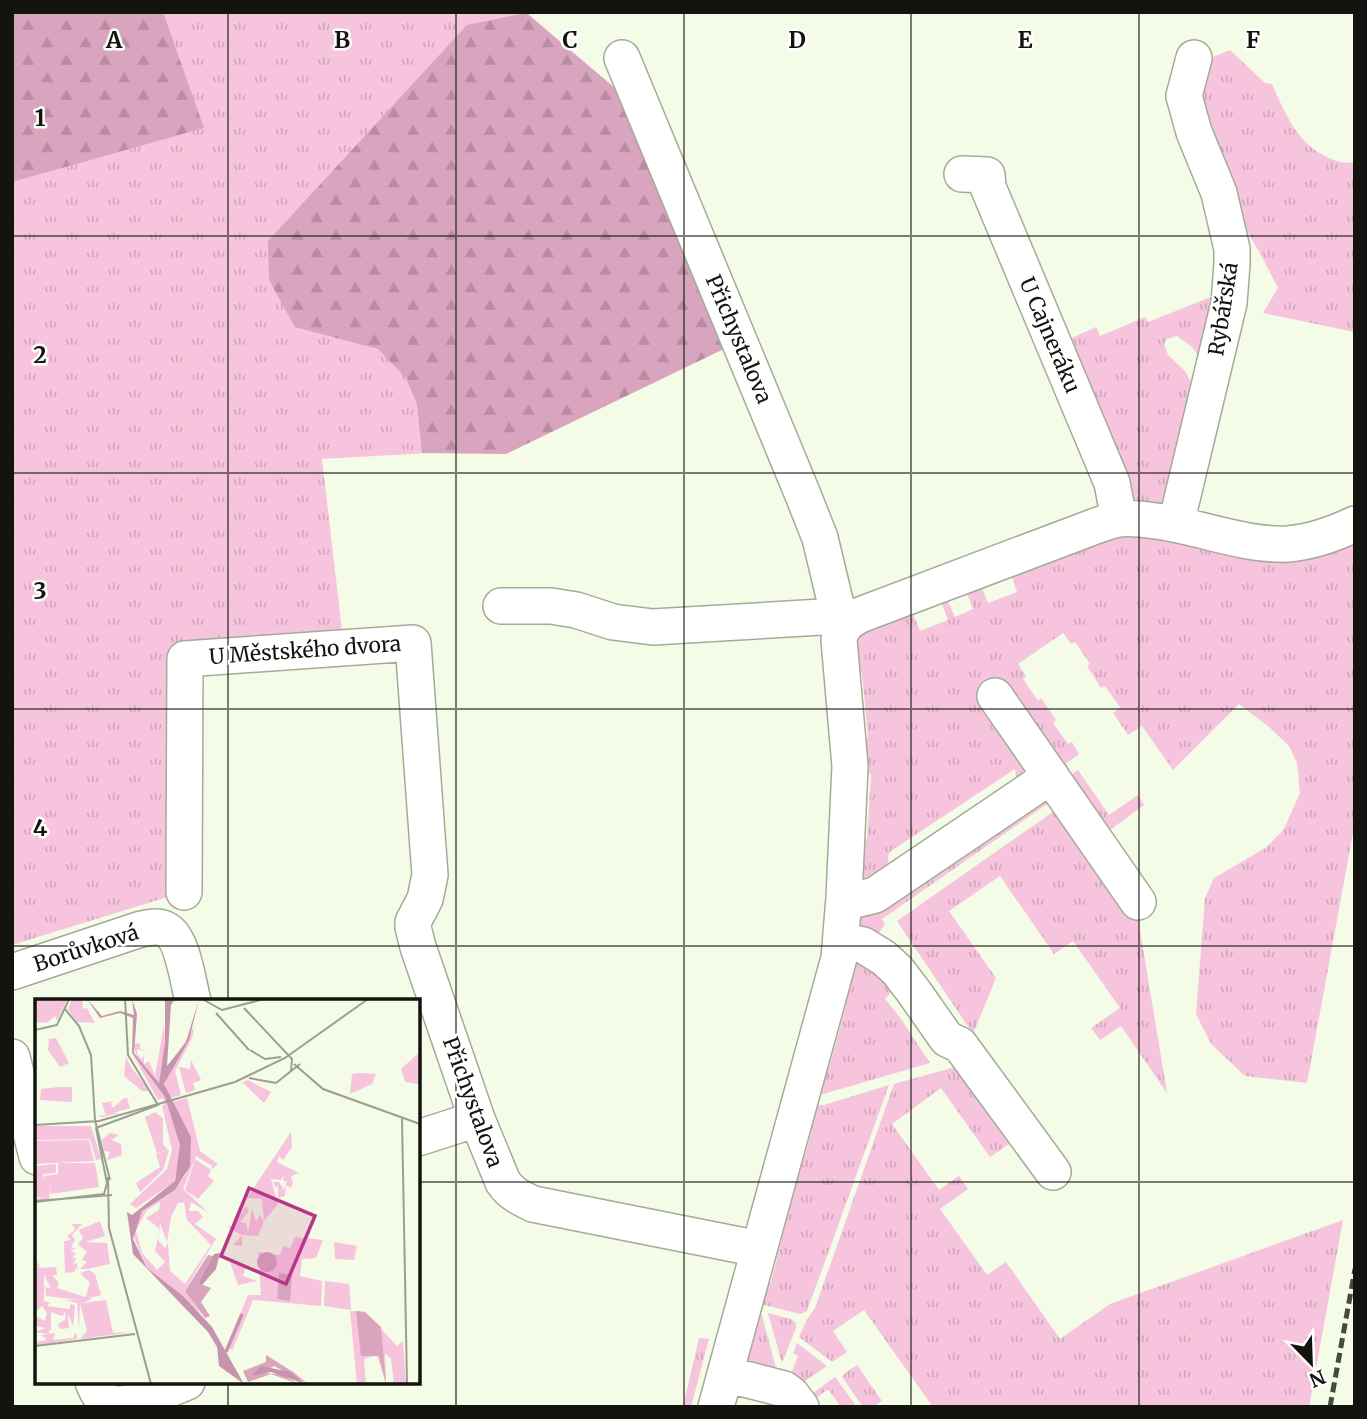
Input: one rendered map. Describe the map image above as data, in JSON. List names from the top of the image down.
{
  "streets": {
    "street": [
      "Rybářská",
      "U Cajneráku",
      "Přichystalova",
      "U Městského dvora",
      "Borůvková"
    ]
  },
  "crossings": [
    ["Přichystalova", "U Městského dvora"]
  ],
  "north": "bottom right",
  "grid": {
    "columns": [
      "A",
      "B",
      "C",
      "D",
      "E",
      "F"
    ],
    "rows": [
      "1",
      "2",
      "3",
      "4"
    ]
  }
}
